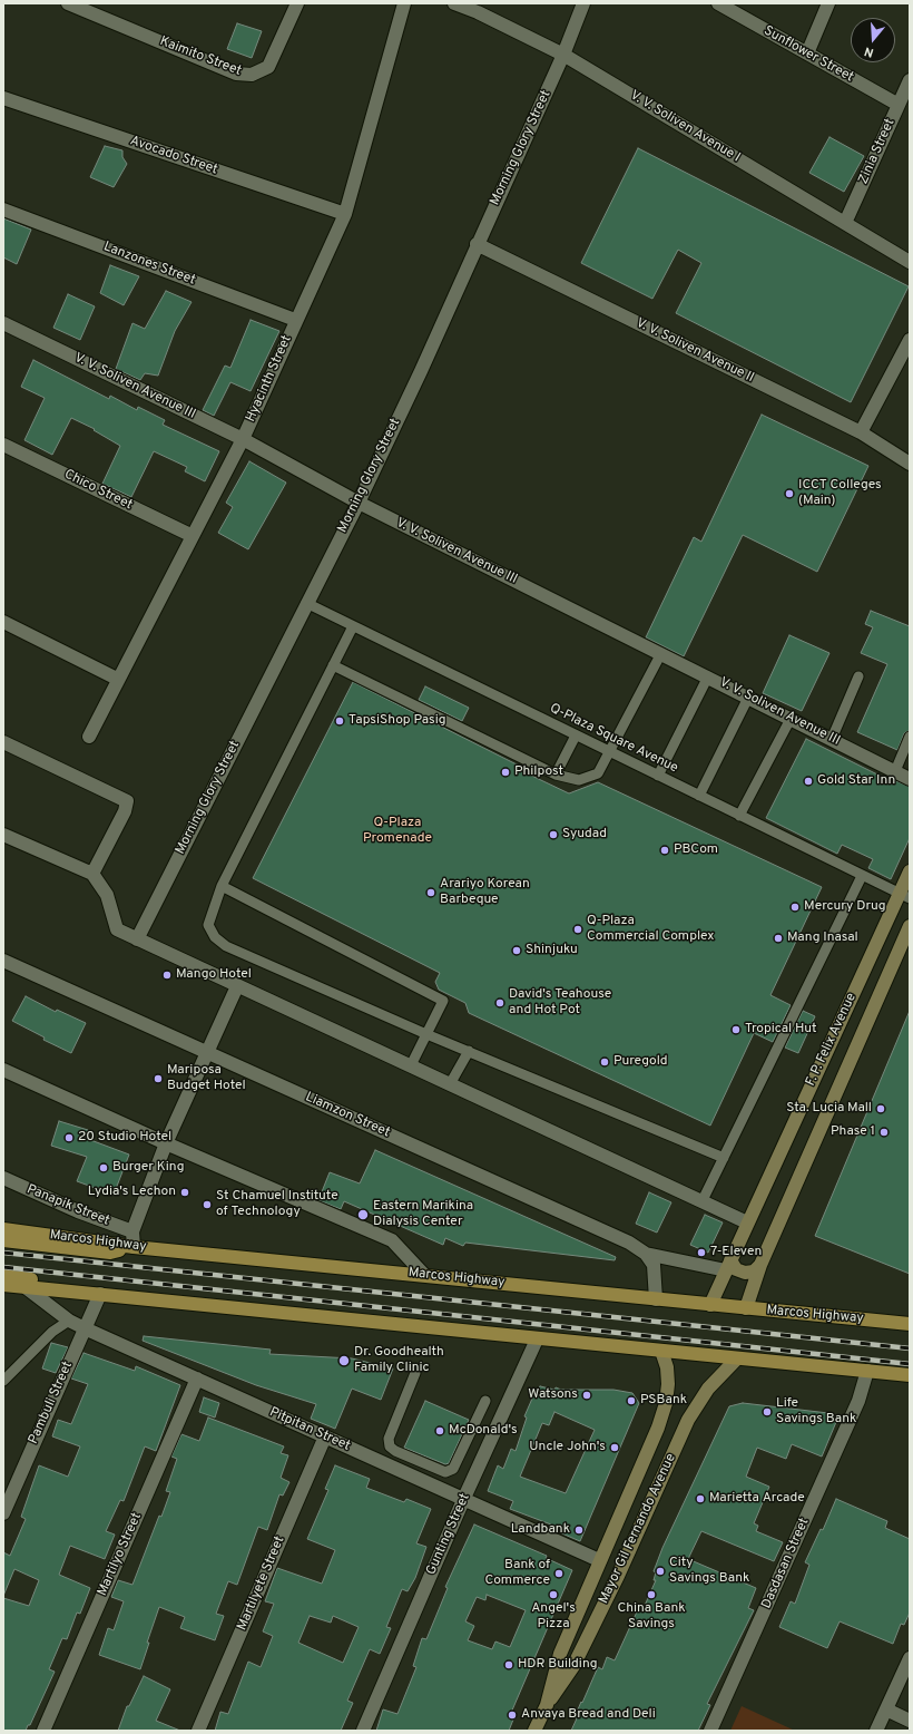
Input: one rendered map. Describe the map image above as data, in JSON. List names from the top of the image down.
{
  "streets": {
    "main road": ["F. P. Felix Avenue", "Marcos Highway", "Mayor Gil Fernando Avenue"],
    "street": [
      "Sunflower Street",
      "Kaimito Street",
      "V. V. Soliven Avenue I",
      "Morning Glory Street",
      "Zinia Street",
      "Avocado Street",
      "Lanzones Street",
      "V. V. Soliven Avenue II",
      "Hyacinth Street",
      "V. V. Soliven Avenue III",
      "Chico Street",
      "Liamzon Street",
      "Panapik Street",
      "Pambuli Street",
      "Pitpitan Street",
      "Gunting Street",
      "Martilyo Street",
      "Dasdasan Street",
      "Martilyete Street"
    ],
    "lane": ["Q-Plaza Square Avenue"]
  },
  "crossings": [
    ["Sunflower Street", "Zinia Street"],
    ["V. V. Soliven Avenue I", "Morning Glory Street"],
    ["V. V. Soliven Avenue I", "Zinia Street"],
    ["Morning Glory Street", "V. V. Soliven Avenue II"],
    ["Morning Glory Street", "V. V. Soliven Avenue III"],
    ["Morning Glory Street", "Q-Plaza Square Avenue"],
    ["Avocado Street", "Hyacinth Street"],
    ["Lanzones Street", "Hyacinth Street"],
    ["Hyacinth Street", "V. V. Soliven Avenue III"],
    ["Hyacinth Street", "Chico Street"],
    ["Q-Plaza Square Avenue", "F. P. Felix Avenue"],
    ["F. P. Felix Avenue", "Marcos Highway"],
    ["Pambuli Street", "Pitpitan Street"],
    ["Pitpitan Street", "Mayor Gil Fernando Avenue"],
    ["Pitpitan Street", "Gunting Street"],
    ["Pitpitan Street", "Martilyo Street"],
    ["Pitpitan Street", "Martilyete Street"]
  ],
  "parks": ["Q-Plaza Promenade"],
  "places": [
    "ICCT Colleges (Main)",
    "TapsiShop Pasig",
    "Philpost",
    "Gold Star Inn",
    "Syudad",
    "PBCom",
    "Arariyo Korean Barbeque",
    "Mercury Drug",
    "Q-Plaza Commercial Complex",
    "Mang Inasal",
    "Shinjuku",
    "Mango Hotel",
    "David's Teahouse and Hot Pot",
    "Tropical Hut",
    "Puregold",
    "Mariposa Budget Hotel",
    "Sta. Lucia Mall",
    "Phase 1",
    "20 Studio Hotel",
    "Burger King",
    "Lydia's Lechon",
    "St Chamuel Institute of Technology",
    "Eastern Marikina Dialysis Center",
    "7-Eleven",
    "Dr. Goodhealth Family Clinic",
    "Watsons",
    "PSBank",
    "Life Savings Bank",
    "McDonald's",
    "Uncle John's",
    "Marietta Arcade",
    "Landbank",
    "City Savings Bank",
    "Bank of Commerce",
    "Angel's Pizza",
    "China Bank Savings",
    "HDR Building",
    "Anvaya Bread and Deli"
  ],
  "north": "bottom"
}
